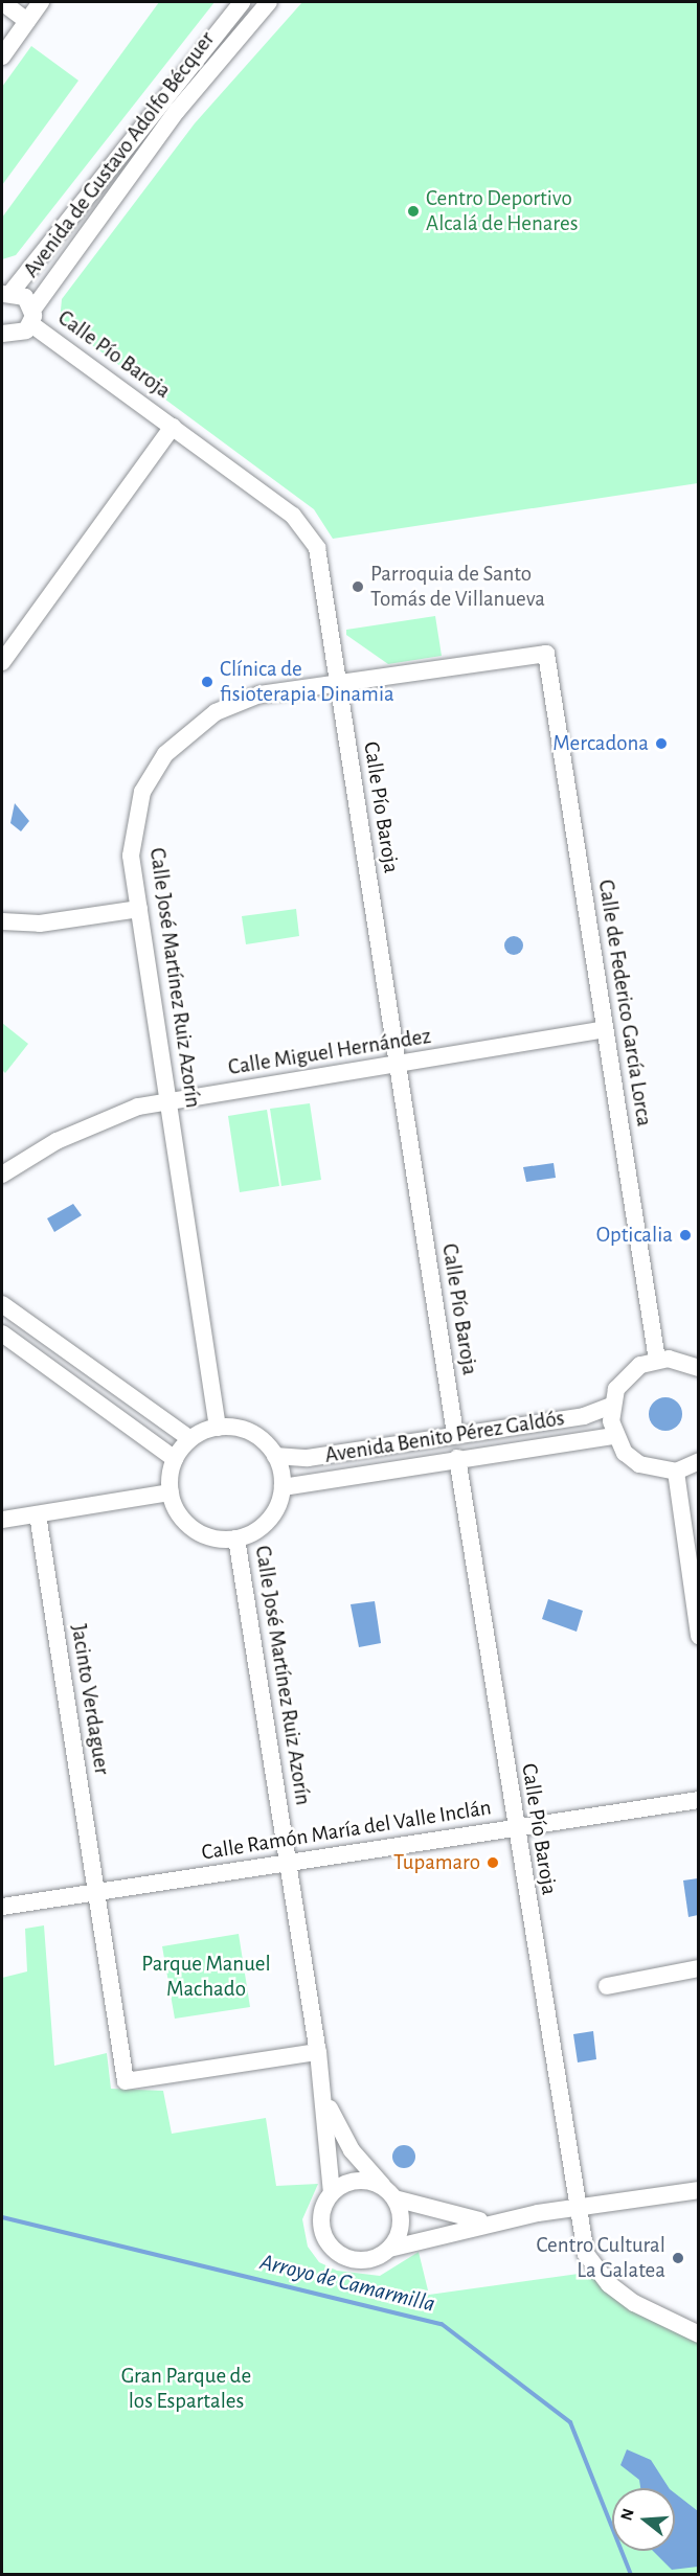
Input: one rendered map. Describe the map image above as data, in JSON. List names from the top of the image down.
{
  "streets": {
    "street": [
      "Avenida de Gustavo Adolfo Bécquer",
      "Calle Pío Baroja",
      "Calle José Martínez Ruiz Azorín",
      "Calle de Federico García Lorca",
      "Calle Miguel Hernández",
      "Avenida Benito Pérez Galdós",
      "Jacinto Verdaguer",
      "Calle Ramón María del Valle Inclán"
    ]
  },
  "crossings": [
    ["Avenida de Gustavo Adolfo Bécquer", "Calle Pío Baroja"],
    ["Calle Pío Baroja", "Calle José Martínez Ruiz Azorín"],
    ["Calle Pío Baroja", "Calle Miguel Hernández"],
    ["Calle Pío Baroja", "Avenida Benito Pérez Galdós"],
    ["Calle Pío Baroja", "Calle Ramón María del Valle Inclán"],
    ["Calle José Martínez Ruiz Azorín", "Calle de Federico García Lorca"],
    ["Calle José Martínez Ruiz Azorín", "Calle Miguel Hernández"],
    ["Calle José Martínez Ruiz Azorín", "Avenida Benito Pérez Galdós"],
    ["Calle José Martínez Ruiz Azorín", "Jacinto Verdaguer"],
    ["Calle José Martínez Ruiz Azorín", "Calle Ramón María del Valle Inclán"],
    ["Calle de Federico García Lorca", "Calle Miguel Hernández"],
    ["Jacinto Verdaguer", "Calle Ramón María del Valle Inclán"]
  ],
  "water": ["Arroyo de Camarmilla"],
  "parks": ["Parque Manuel Machado", "Gran Parque de los Espartales"],
  "places": [
    "Centro Deportivo Alcalá de Henares",
    "Parroquia de Santo Tomás de Villanueva",
    "Clínica de fisioterapia Dinamia",
    "Mercadona",
    "Opticalia",
    "Tupamaro",
    "Centro Cultural La Galatea"
  ],
  "north": "left"
}
